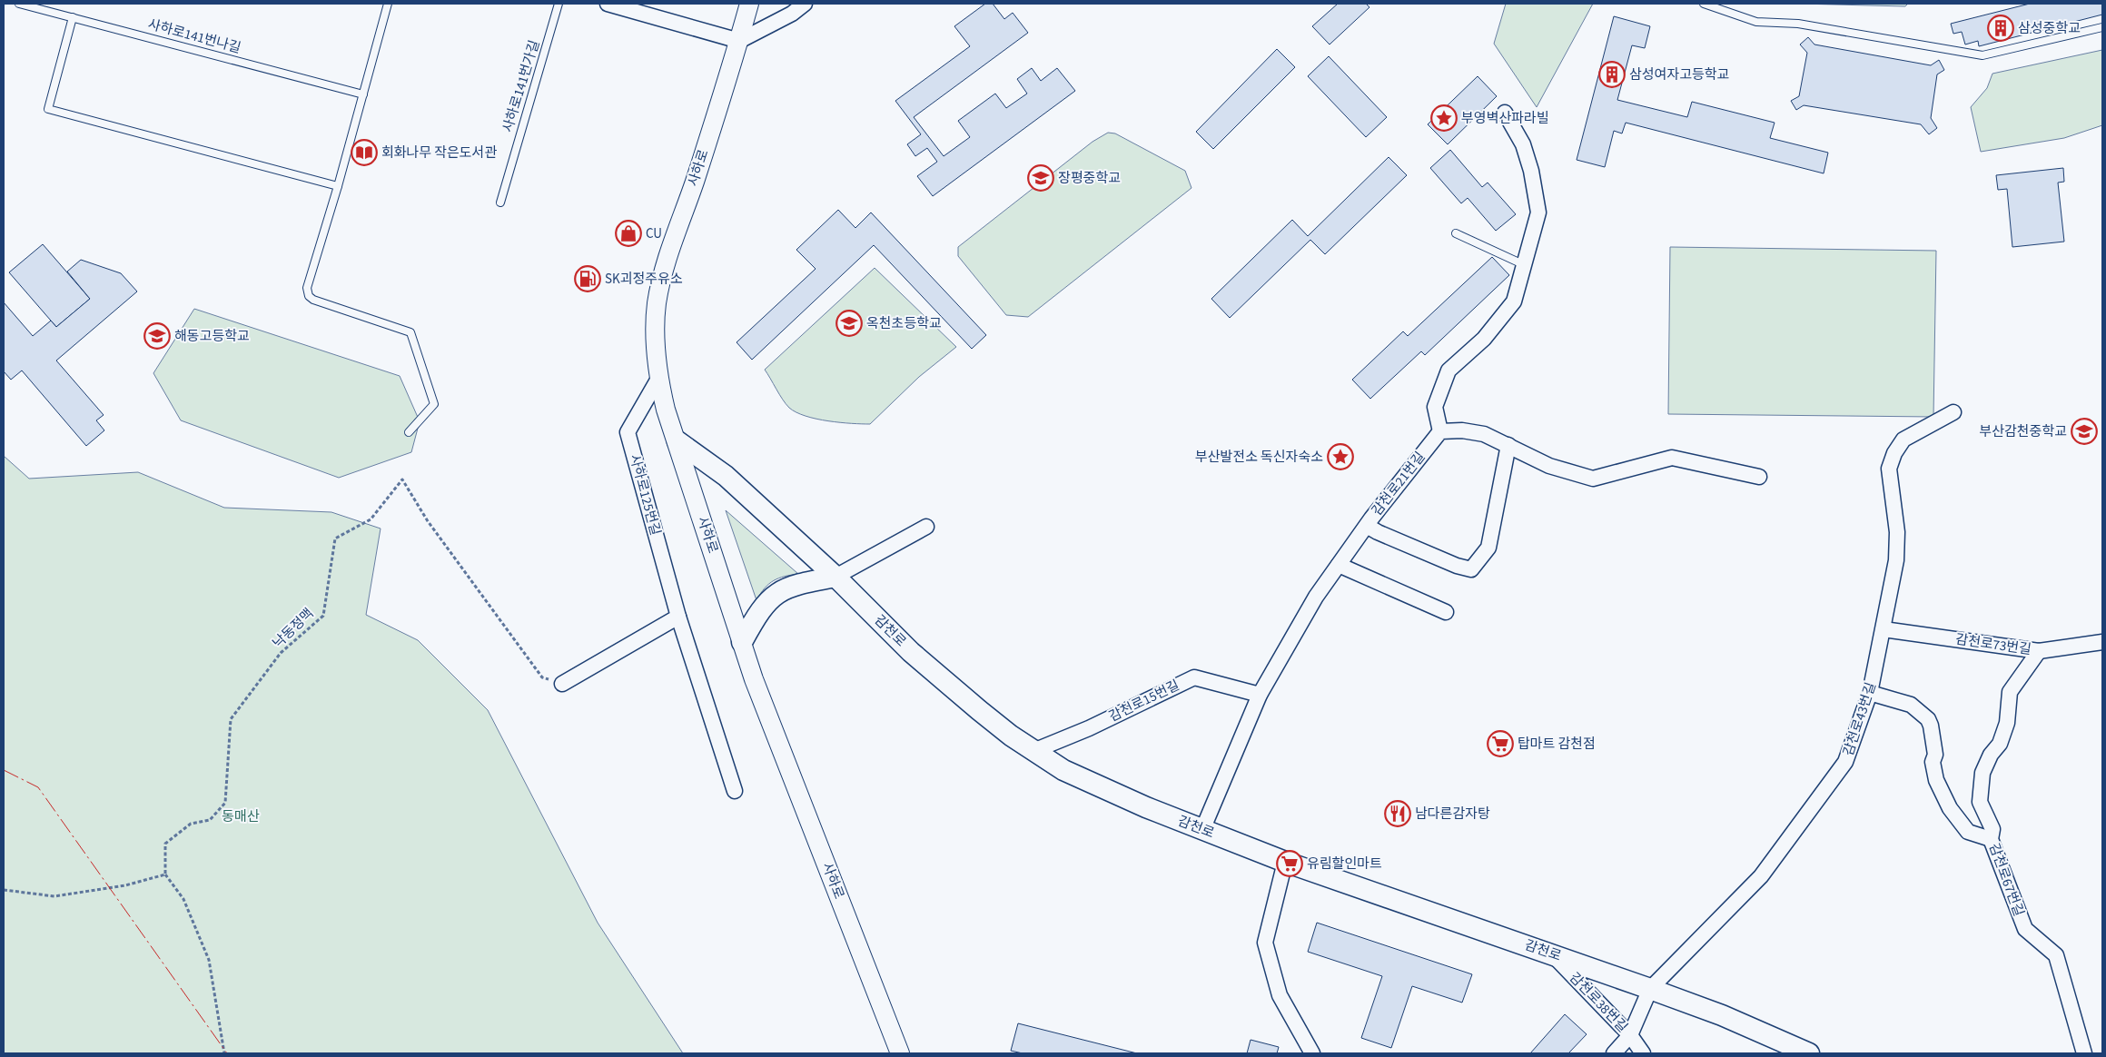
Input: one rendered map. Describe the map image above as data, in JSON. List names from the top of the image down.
{
  "streets": {
    "main road": ["감천로"],
    "street": [
      "사하로",
      "감천로21번길",
      "사하로125번길",
      "감천로73번길",
      "감천로15번길",
      "감천로43번길",
      "감천로67번길",
      "감천로38번길"
    ],
    "lane": ["사하로141번나길", "사하로141번가길"],
    "path": ["낙동정맥"]
  },
  "crossings": [
    ["사하로", "사하로125번길"],
    ["사하로", "감천로"],
    ["감천로21번길", "감천로"],
    ["감천로21번길", "감천로15번길"],
    ["감천로", "감천로15번길"],
    ["감천로", "감천로43번길"],
    ["감천로", "감천로38번길"],
    ["감천로73번길", "감천로43번길"],
    ["감천로73번길", "감천로67번길"]
  ],
  "parks": ["동매산"],
  "places": {
    "building": ["삼성중학교", "삼성여자고등학교"],
    "place": ["부영벽산파라빌", "부산발전소 독신자숙소"],
    "library": ["회화나무 작은도서관"],
    "school or university": [
      "장평중학교",
      "옥천초등학교",
      "해동고등학교",
      "부산감천중학교"
    ],
    "shop": ["CU"],
    "fuel station": ["SK괴정주유소"],
    "supermarket": ["탑마트 감천점", "유림할인마트"],
    "restaurant": ["남다른감자탕"]
  }
}
